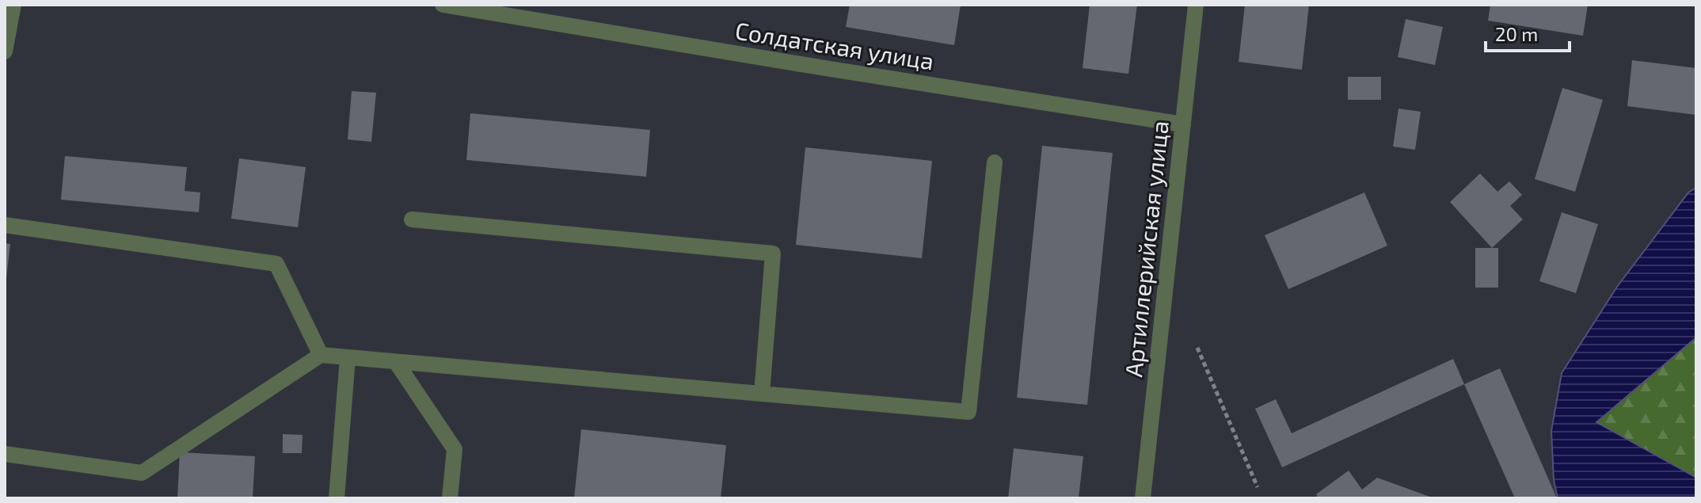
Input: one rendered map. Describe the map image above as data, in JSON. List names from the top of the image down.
{
  "streets": {
    "street": ["Солдатская улица", "Артиллерийская улица"]
  },
  "crossings": [
    ["Солдатская улица", "Артиллерийская улица"]
  ],
  "scale_bar": "20 m"
}
